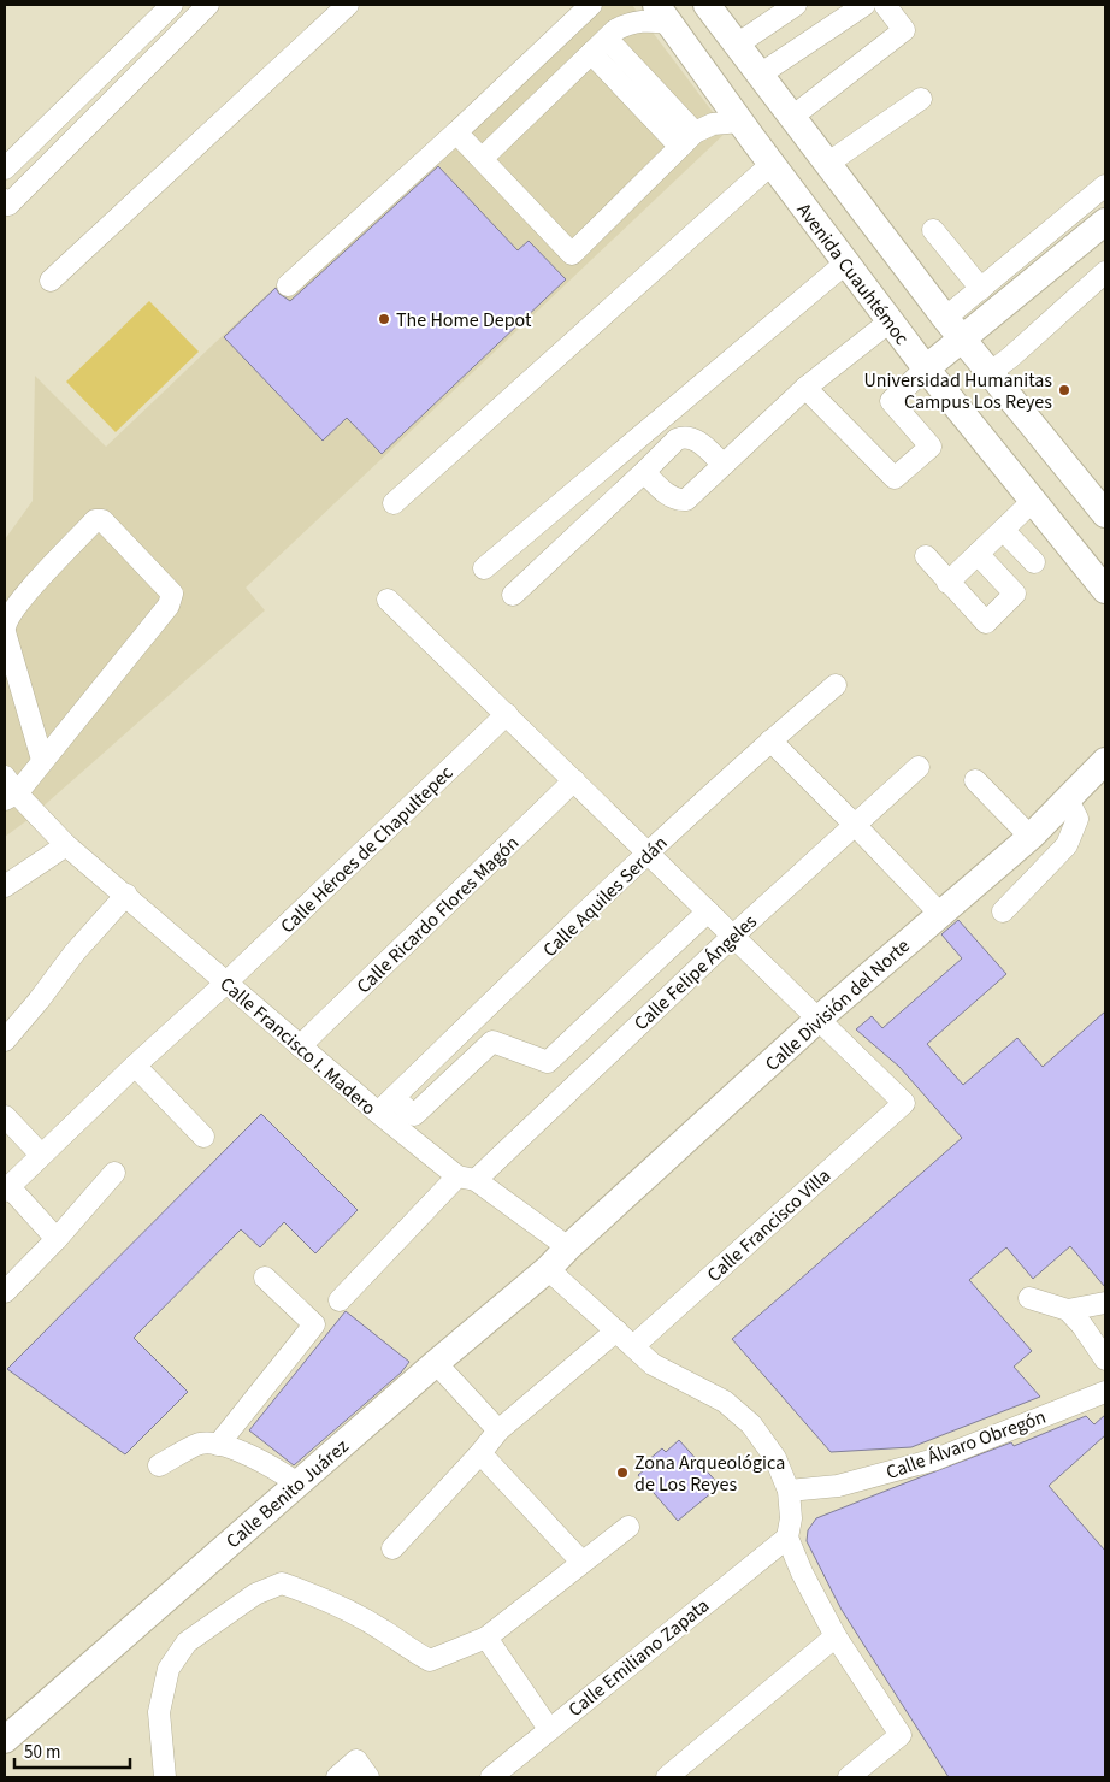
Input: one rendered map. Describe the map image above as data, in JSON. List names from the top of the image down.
{
  "streets": {
    "main road": ["Avenida Cuauhtémoc", "Calle División del Norte", "Calle Benito Juárez"],
    "street": [
      "Calle Héroes de Chapultepec",
      "Calle Aquiles Serdán",
      "Calle Ricardo Flores Magón",
      "Calle Felipe Ángeles",
      "Calle Francisco I. Madero",
      "Calle Francisco Villa",
      "Calle Álvaro Obregón",
      "Calle Emiliano Zapata"
    ]
  },
  "crossings": [
    ["Calle Héroes de Chapultepec", "Calle Francisco I. Madero"],
    ["Calle Aquiles Serdán", "Calle Francisco I. Madero"],
    ["Calle Ricardo Flores Magón", "Calle Francisco I. Madero"],
    ["Calle Felipe Ángeles", "Calle Francisco I. Madero"],
    ["Calle División del Norte", "Calle Francisco I. Madero"],
    ["Calle División del Norte", "Calle Francisco Villa"],
    ["Calle División del Norte", "Calle Benito Juárez"],
    ["Calle Francisco I. Madero", "Calle Benito Juárez"]
  ],
  "places": ["The Home Depot", "Universidad Humanitas Campus Los Reyes", "Zona Arqueológica de Los Reyes"],
  "scale_bar": "50 m"
}
